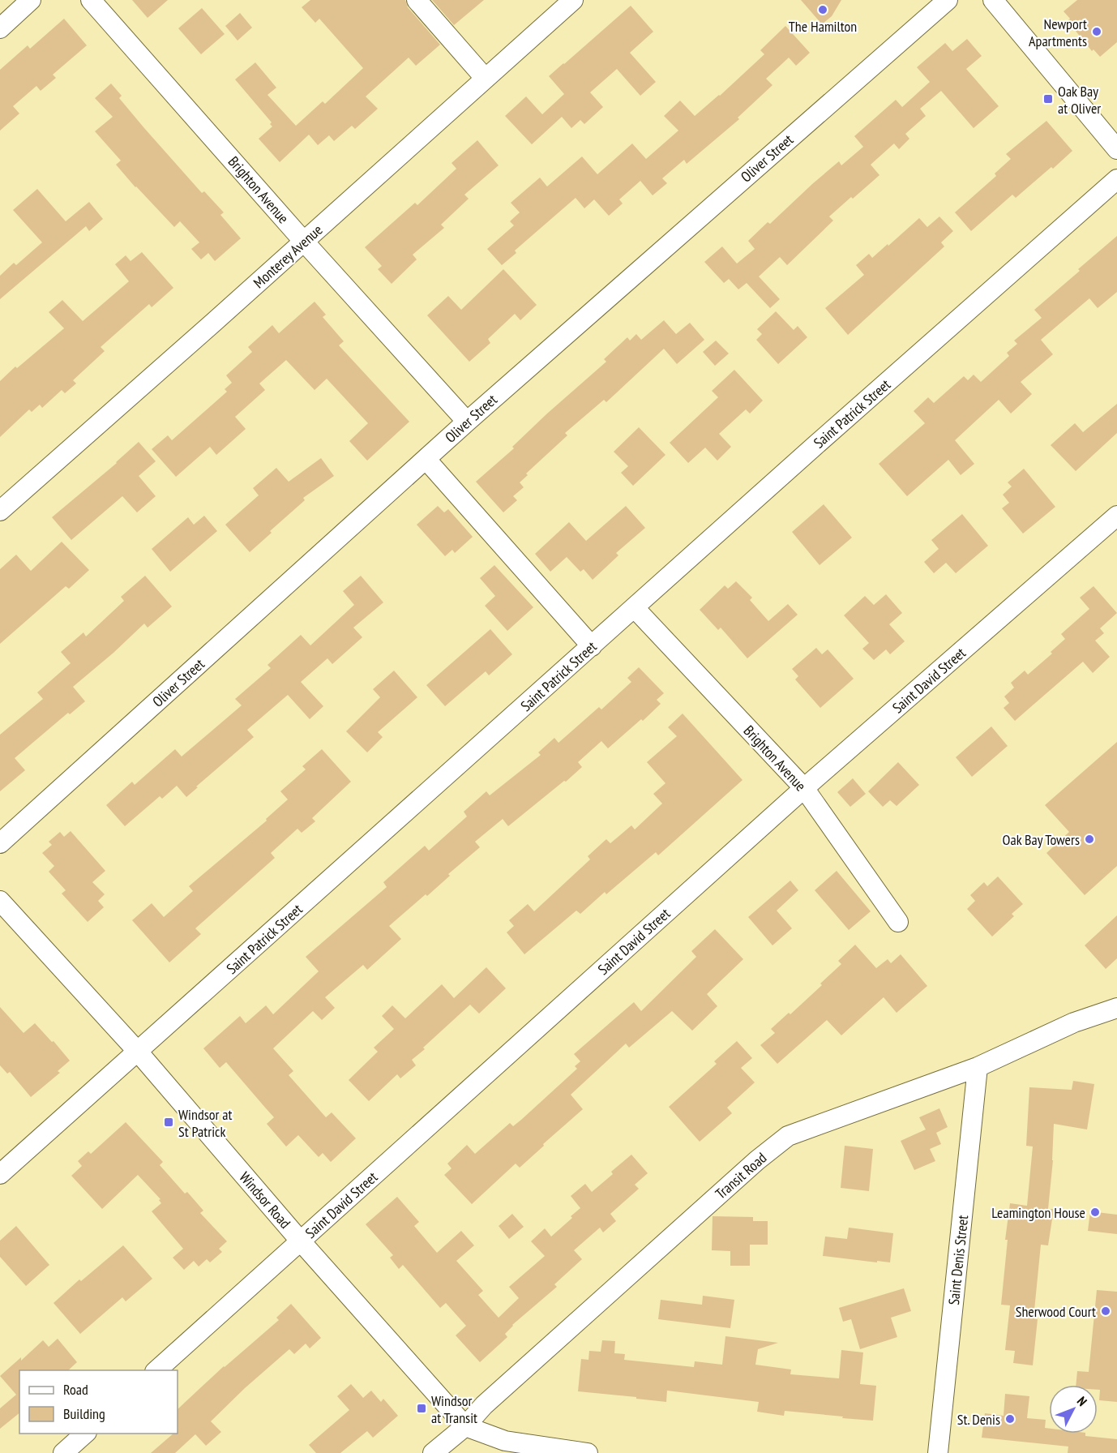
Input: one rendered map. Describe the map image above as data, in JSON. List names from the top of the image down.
{
  "streets": {
    "street": [
      "Oliver Street",
      "Brighton Avenue",
      "Monterey Avenue",
      "Saint Patrick Street",
      "Saint David Street",
      "Transit Road",
      "Windsor Road",
      "Saint Denis Street"
    ]
  },
  "crossings": [
    ["Oliver Street", "Brighton Avenue"],
    ["Brighton Avenue", "Monterey Avenue"],
    ["Brighton Avenue", "Saint Patrick Street"],
    ["Brighton Avenue", "Saint David Street"],
    ["Saint Patrick Street", "Windsor Road"],
    ["Saint David Street", "Windsor Road"],
    ["Transit Road", "Windsor Road"],
    ["Transit Road", "Saint Denis Street"]
  ],
  "places": {
    "other": [
      "The Hamilton",
      "Newport Apartments",
      "Oak Bay Towers",
      "Leamington House",
      "Sherwood Court",
      "St. Denis"
    ],
    "transit": ["Oak Bay at Oliver", "Windsor at St Patrick", "Windsor at Transit"]
  },
  "legend": ["Road", "Building"],
  "north": "top right"
}
